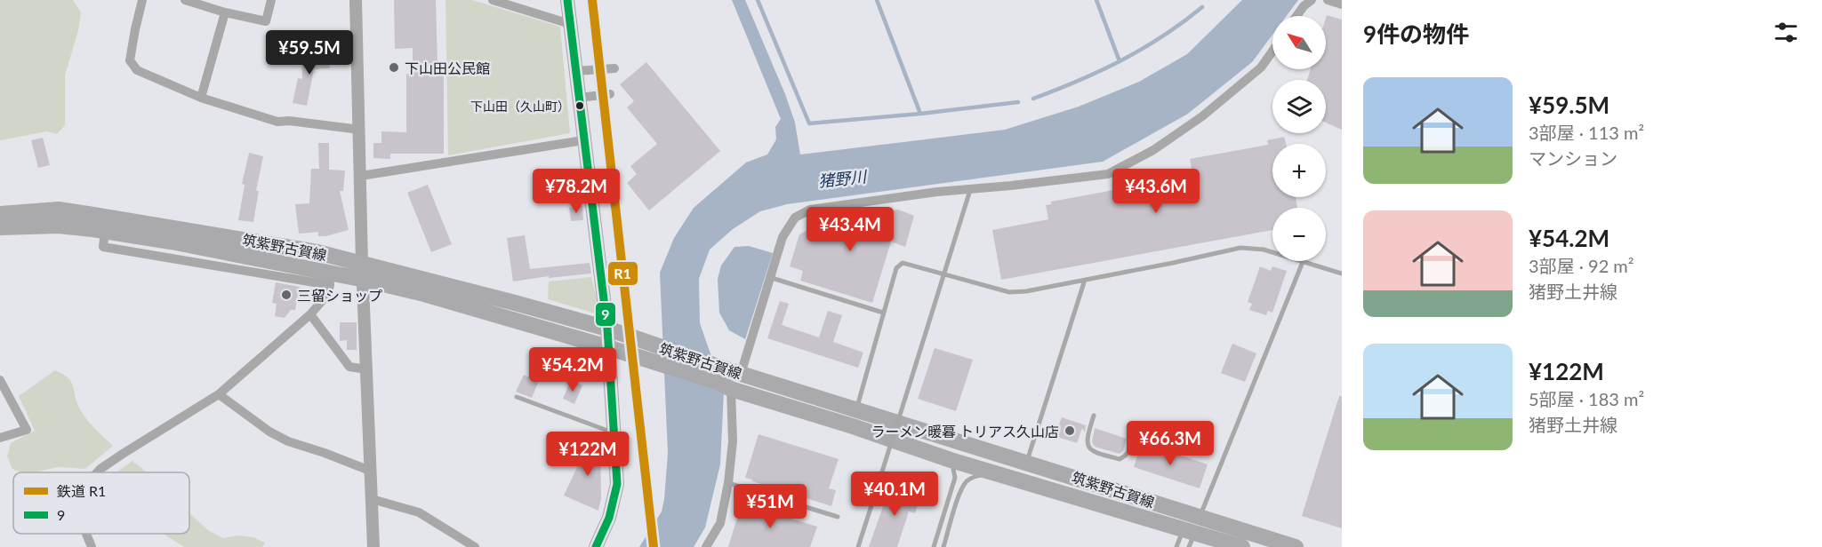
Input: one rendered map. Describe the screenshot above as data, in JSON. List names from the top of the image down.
{
  "streets": {
    "main road": ["筑紫野古賀線"]
  },
  "water": ["猪野川"],
  "places": [
    "下山田公民館",
    "下山田（久山町）",
    "三留ショップ",
    "ラーメン暖暮 トリアス久山店"
  ],
  "lines": ["rail line R1", "transit line 9"],
  "legend": ["鉄道 R1", "9"],
  "north": "top left",
  "page": {
    "heading": "9件の物件",
    "map_buttons": ["+", "−"],
    "price": [
      "¥59.5M",
      "¥78.2M",
      "¥43.6M",
      "¥43.4M",
      "¥54.2M",
      "¥66.3M",
      "¥122M",
      "¥40.1M",
      "¥51M"
    ],
    "list": [
      {
        "name": "¥59.5M",
        "note": "3部屋 · 113 m² · マンション"
      },
      {
        "name": "¥54.2M",
        "note": "3部屋 · 92 m² · 猪野土井線"
      },
      {
        "name": "¥122M",
        "note": "5部屋 · 183 m² · 猪野土井線"
      }
    ]
  }
}
